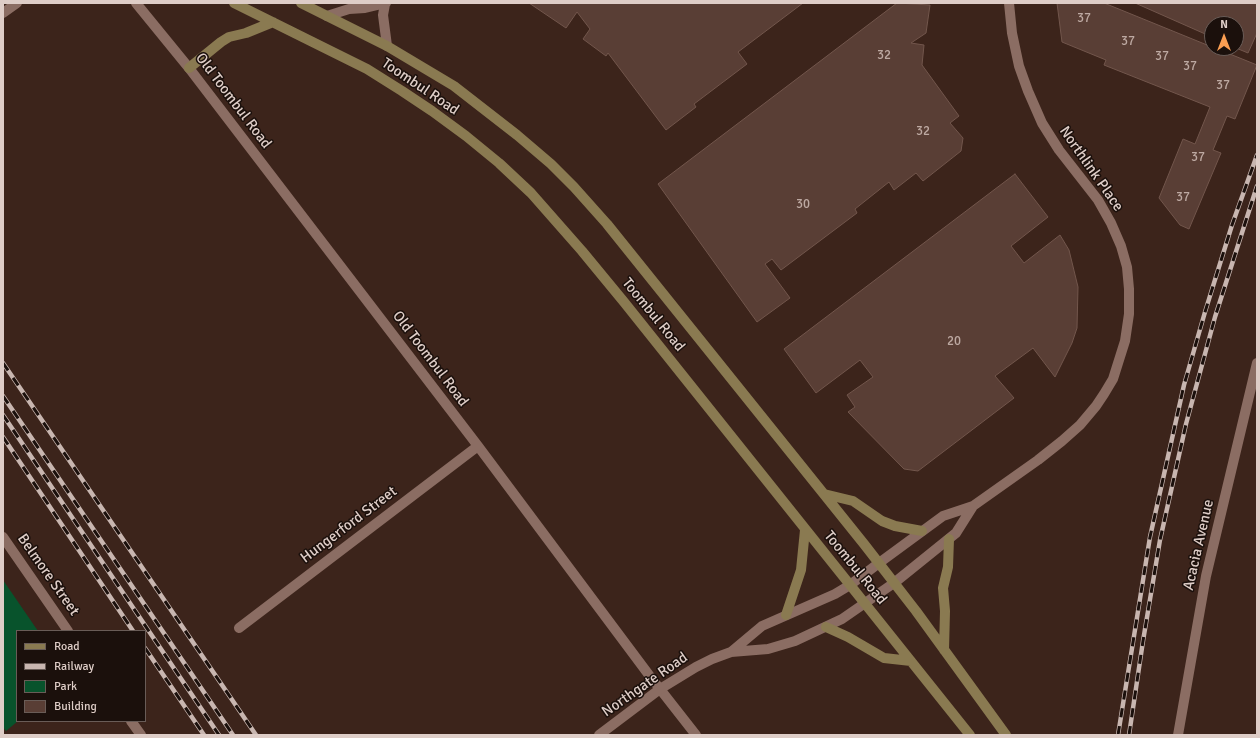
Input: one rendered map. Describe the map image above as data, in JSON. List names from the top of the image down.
{
  "streets": {
    "main road": ["Toombul Road"],
    "street": [
      "Old Toombul Road",
      "Northlink Place",
      "Hungerford Street",
      "Acacia Avenue",
      "Belmore Street",
      "Northgate Road"
    ]
  },
  "crossings": [
    ["Toombul Road", "Northlink Place"],
    ["Toombul Road", "Northgate Road"],
    ["Old Toombul Road", "Hungerford Street"],
    ["Old Toombul Road", "Northgate Road"],
    ["Northlink Place", "Northgate Road"]
  ],
  "house_numbers": [
    "37",
    "37",
    "32",
    "37",
    "37",
    "37",
    "32",
    "37",
    "37",
    "30",
    "20"
  ],
  "legend": [
    "Road",
    "Railway",
    "Park",
    "Building"
  ],
  "north": "top"
}
